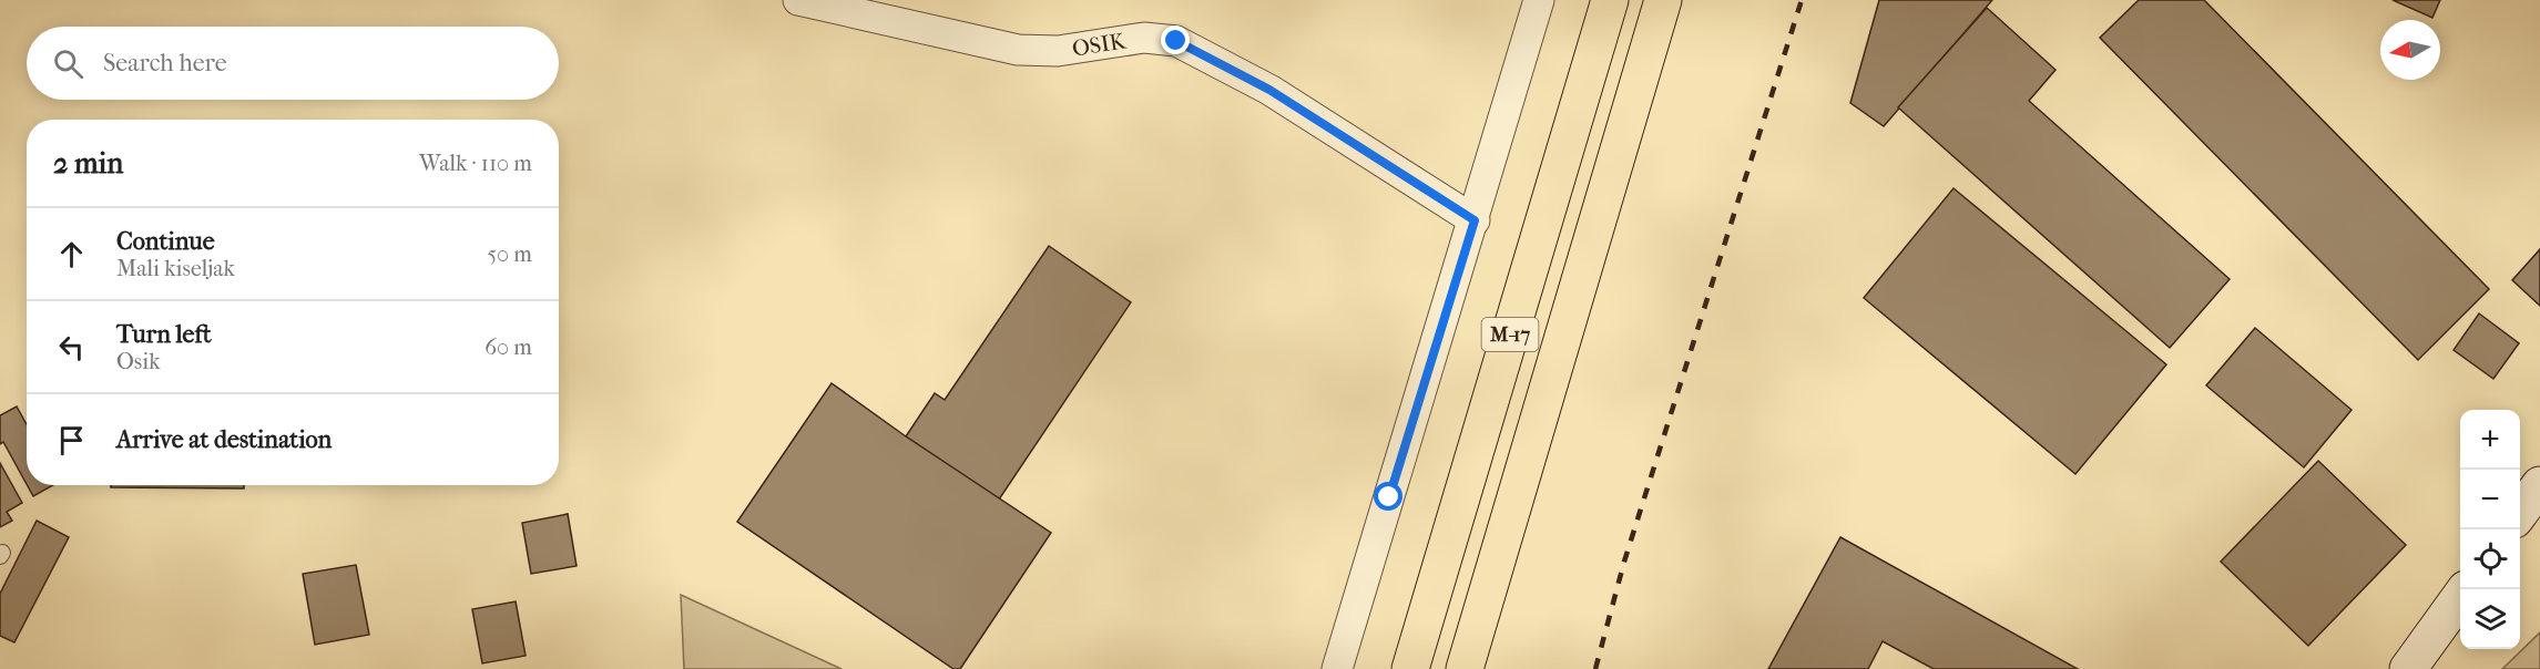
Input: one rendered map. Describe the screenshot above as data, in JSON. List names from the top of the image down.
{
  "streets": {
    "highway": ["M-17"],
    "street": ["OSIK"]
  },
  "north": "left",
  "page": {
    "search": "Search here",
    "heading": ["2 min", "Walk · 110 m"],
    "list": [
      ["Continue", "Mali kiseljak", "50 m"],
      ["Turn left", "Osik", "60 m"],
      "Arrive at destination"
    ],
    "map_buttons": ["+", "−"]
  }
}
